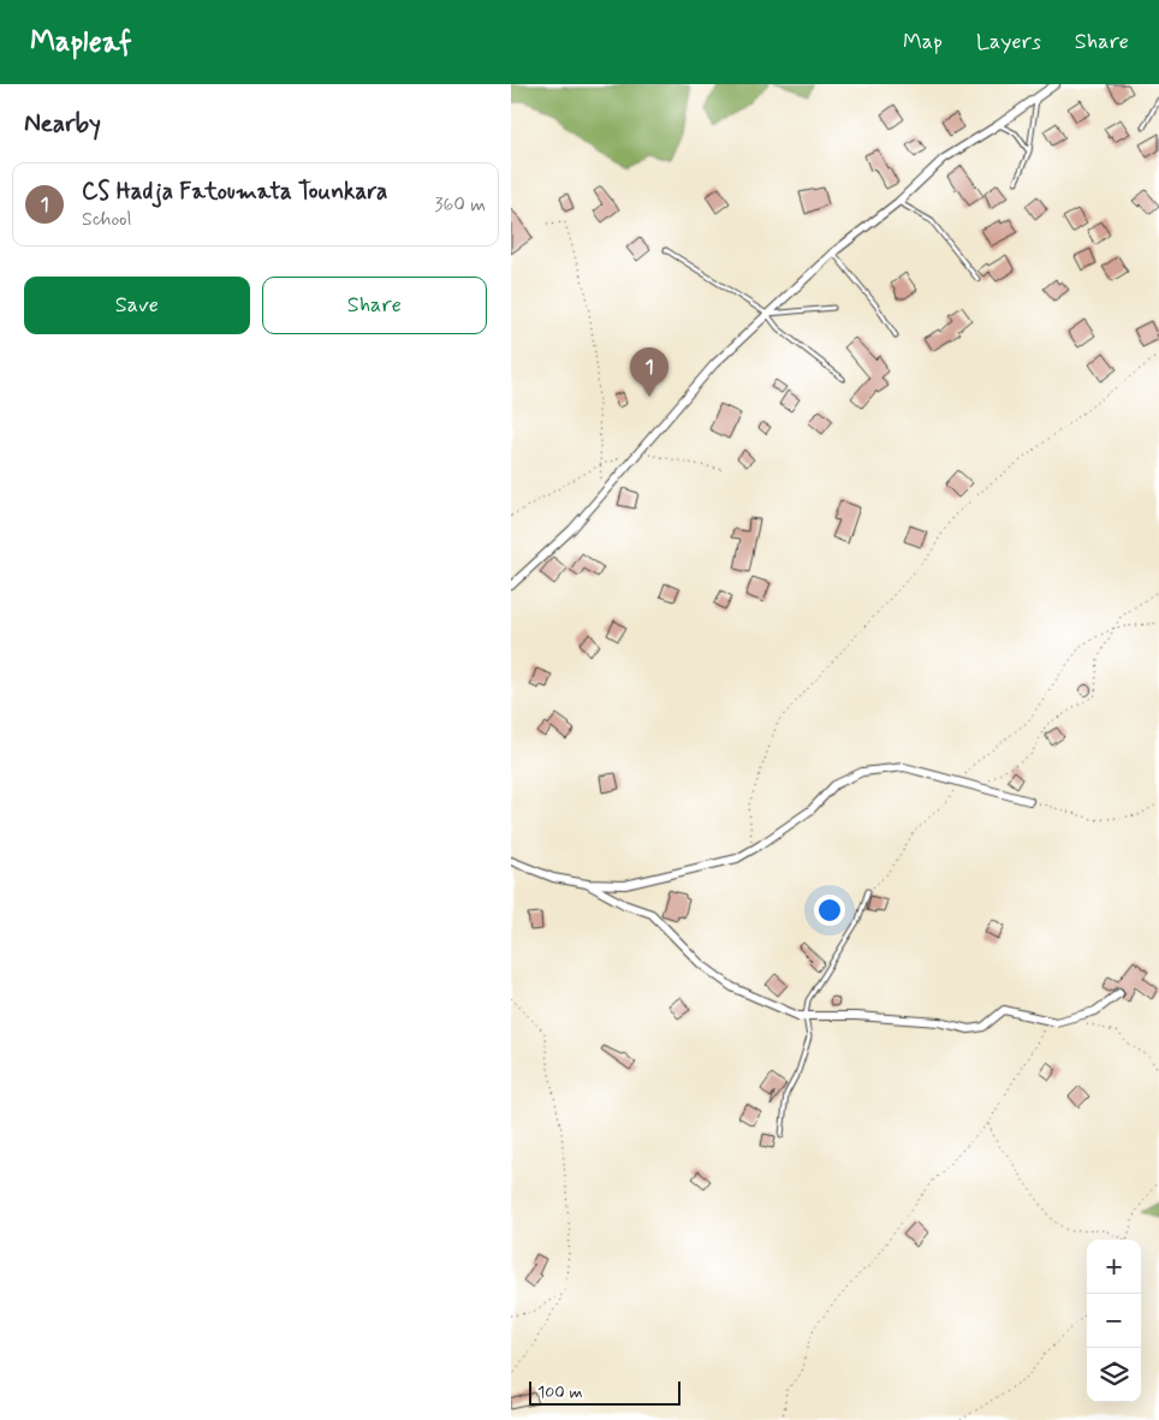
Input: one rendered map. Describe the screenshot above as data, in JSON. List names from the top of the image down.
{
  "scale_bar": "100 m",
  "page": {
    "header": "Mapleaf",
    "nav": ["Map", "Layers", "Share"],
    "heading": "Nearby",
    "list": [
      {
        "mark": "1",
        "name": "CS Hadja Fatoumata Tounkara",
        "note": "School",
        "value": "360 m"
      }
    ],
    "buttons": ["Save", "Share"],
    "pins": "1",
    "map_buttons": ["+", "−"],
    "scale": "100 m"
  }
}
